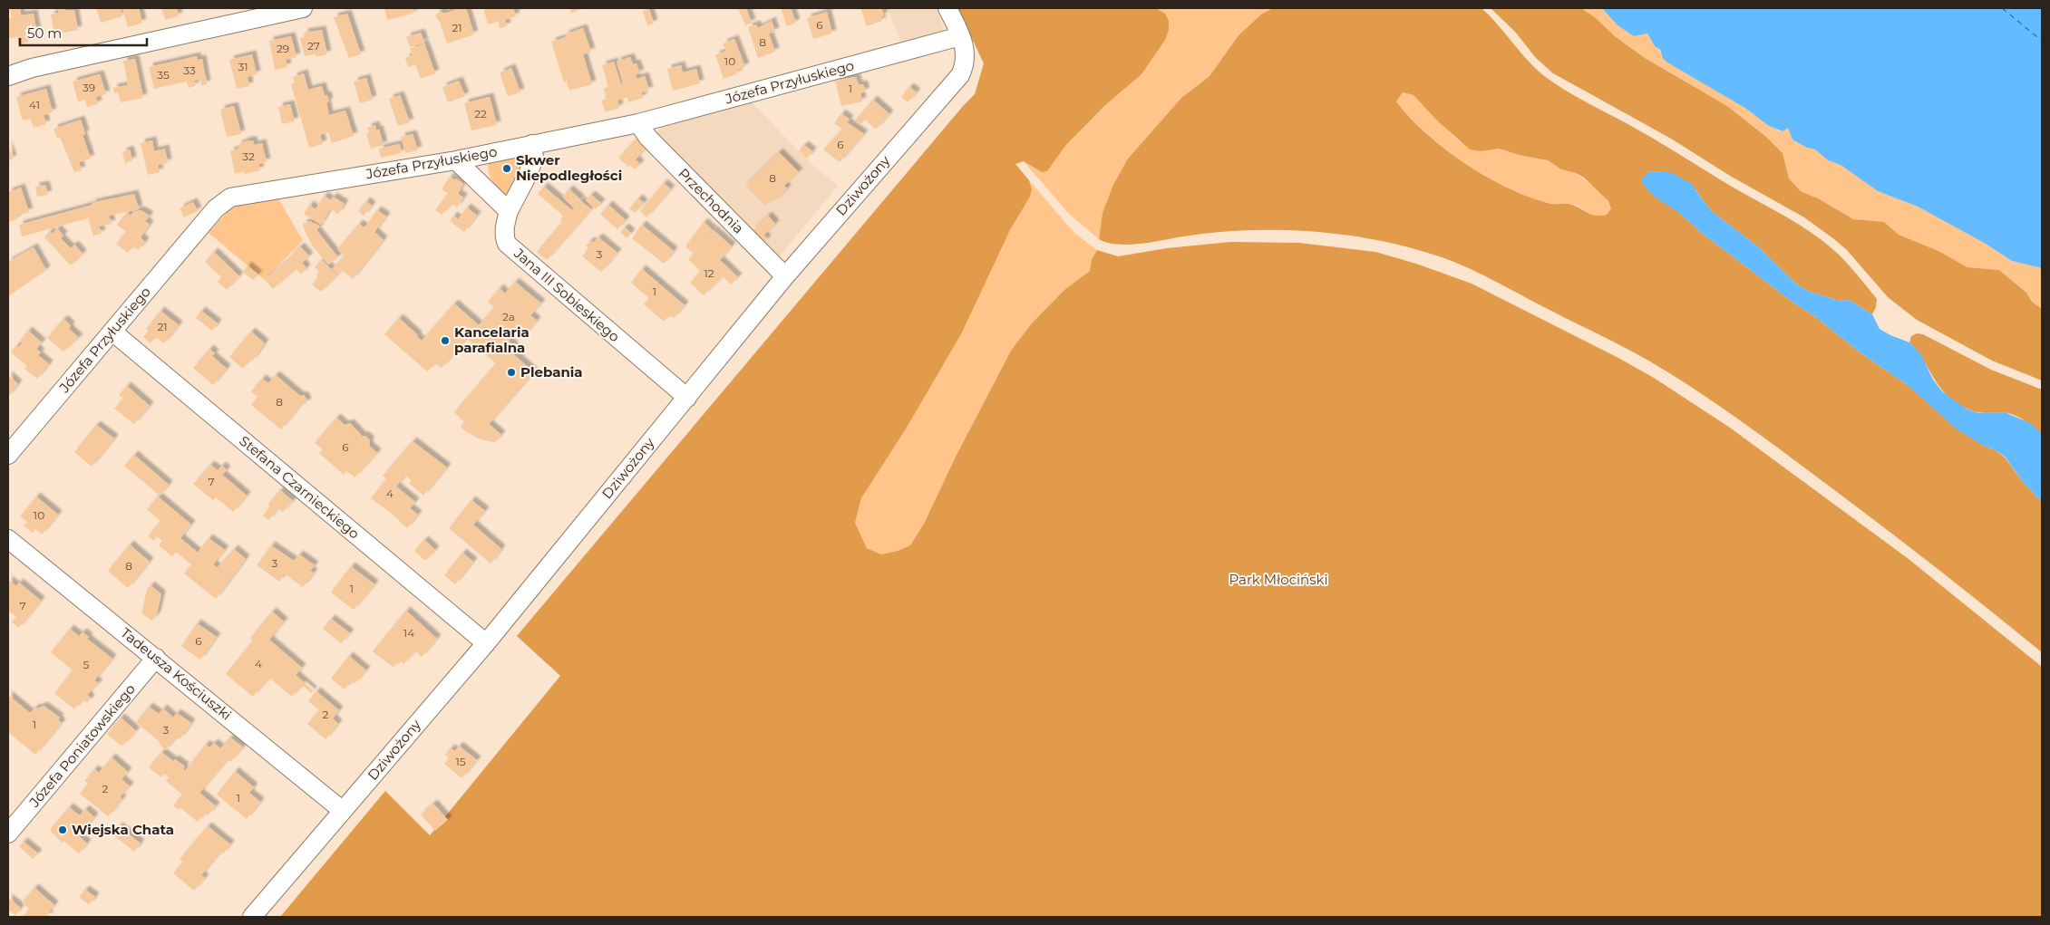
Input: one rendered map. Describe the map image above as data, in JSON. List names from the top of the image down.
{
  "streets": {
    "street": [
      "Józefa Przyłuskiego",
      "Dziwożony",
      "Przechodnia",
      "Jana III Sobieskiego",
      "Stefana Czarnieckiego",
      "Tadeusza Kościuszki",
      "Józefa Poniatowskiego"
    ]
  },
  "crossings": [
    ["Józefa Przyłuskiego", "Dziwożony"],
    ["Józefa Przyłuskiego", "Przechodnia"],
    ["Józefa Przyłuskiego", "Stefana Czarnieckiego"],
    ["Dziwożony", "Przechodnia"],
    ["Dziwożony", "Jana III Sobieskiego"],
    ["Dziwożony", "Stefana Czarnieckiego"],
    ["Dziwożony", "Tadeusza Kościuszki"],
    ["Tadeusza Kościuszki", "Józefa Poniatowskiego"]
  ],
  "parks": ["Park Młociński"],
  "places": [
    "Skwer Niepodległości",
    "Kancelaria parafialna",
    "Plebania",
    "Wiejska Chata"
  ],
  "house_numbers": [
    "6",
    "21",
    "8",
    "27",
    "29",
    "10",
    "31",
    "33",
    "35",
    "39",
    "1",
    "41",
    "22",
    "6",
    "32",
    "8",
    "3",
    "12",
    "1",
    "2a",
    "21",
    "8",
    "6",
    "7",
    "4",
    "10",
    "3",
    "8",
    "1",
    "7",
    "14",
    "6",
    "4",
    "5",
    "2",
    "1",
    "3",
    "15",
    "2",
    "1"
  ],
  "scale_bar": "50 m"
}
